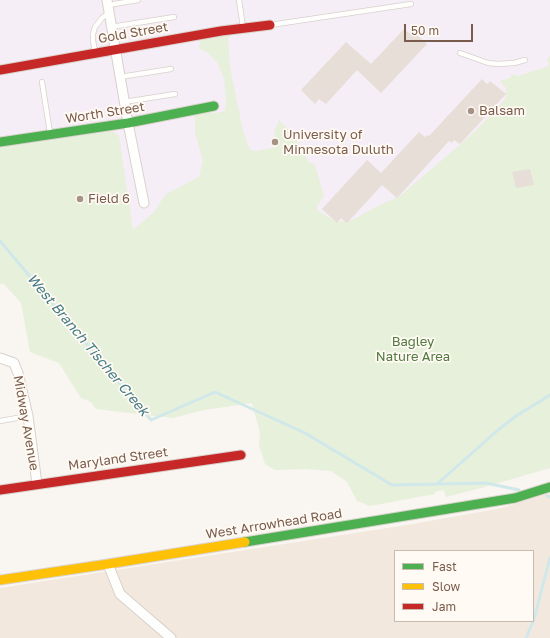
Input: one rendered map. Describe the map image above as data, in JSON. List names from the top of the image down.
{
  "streets": {
    "street": [
      "Gold Street",
      "Worth Street",
      "Midway Avenue",
      "Maryland Street",
      "West Arrowhead Road"
    ]
  },
  "crossings": [
    ["Midway Avenue", "Maryland Street"]
  ],
  "water": ["West Branch Tischer Creek"],
  "parks": ["Bagley Nature Area"],
  "places": ["Balsam", "University of Minnesota Duluth", "Field 6"],
  "legend": ["Fast", "Slow", "Jam"],
  "scale_bar": "50 m"
}
